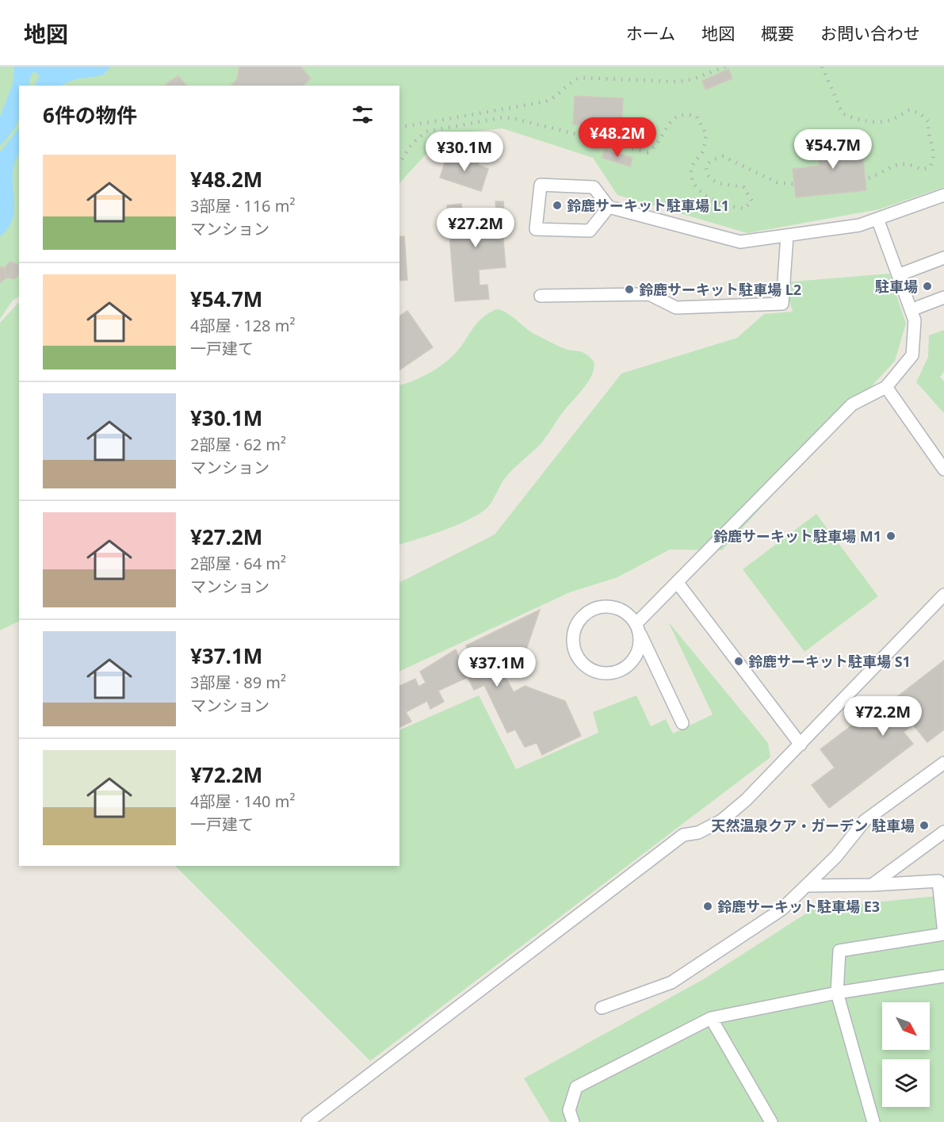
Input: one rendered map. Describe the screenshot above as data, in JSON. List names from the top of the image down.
{
  "places": [
    "鈴鹿サーキット駐車場 L1",
    "駐車場",
    "鈴鹿サーキット駐車場 L2",
    "鈴鹿サーキット駐車場 M1",
    "鈴鹿サーキット駐車場 S1",
    "天然温泉クア・ガーデン 駐車場",
    "鈴鹿サーキット駐車場 E3"
  ],
  "north": "bottom right",
  "page": {
    "header": "地図",
    "nav": [
      "ホーム",
      "地図",
      "概要",
      "お問い合わせ"
    ],
    "heading": "6件の物件",
    "price": [
      "¥48.2M",
      "¥54.7M",
      "¥30.1M",
      "¥27.2M",
      "¥37.1M",
      "¥72.2M"
    ],
    "list": [
      {
        "name": "¥48.2M",
        "note": "3部屋 · 116 m² · マンション"
      },
      {
        "name": "¥54.7M",
        "note": "4部屋 · 128 m² · 一戸建て"
      },
      {
        "name": "¥30.1M",
        "note": "2部屋 · 62 m² · マンション"
      },
      {
        "name": "¥27.2M",
        "note": "2部屋 · 64 m² · マンション"
      },
      {
        "name": "¥37.1M",
        "note": "3部屋 · 89 m² · マンション"
      },
      {
        "name": "¥72.2M",
        "note": "4部屋 · 140 m² · 一戸建て"
      }
    ]
  }
}
